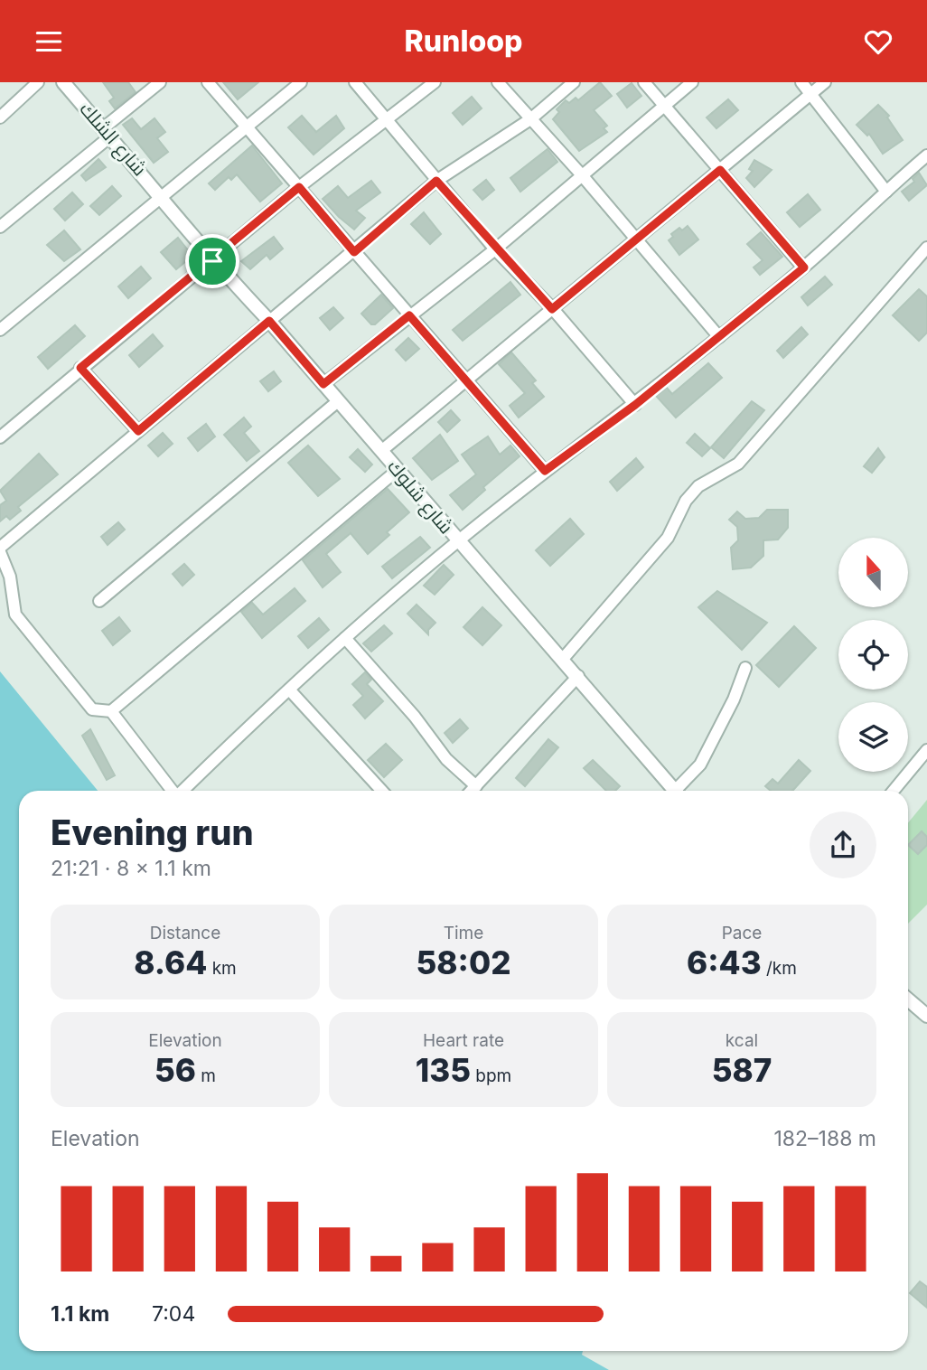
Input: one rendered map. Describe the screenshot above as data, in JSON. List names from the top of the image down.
{
  "streets": {
    "street": ["شارع الشلك", "شارع شلوك"]
  },
  "crossings": [
    ["شارع الشلك", "شارع شلوك"]
  ],
  "north": "top",
  "page": {
    "header": "Runloop",
    "heading": ["Evening run", "21:21 · 8 × 1.1 km"],
    "stats": [
      ["Distance", "8.64 km"],
      ["Time", "58:02"],
      ["Pace", "6:43 /km"],
      ["Elevation", "56 m"],
      ["Heart rate", "135 bpm"],
      ["kcal", "587"]
    ],
    "chart": ["Elevation", "182–188 m"],
    "list": [
      {
        "name": "1.1 km",
        "note": "7:04"
      }
    ]
  }
}
